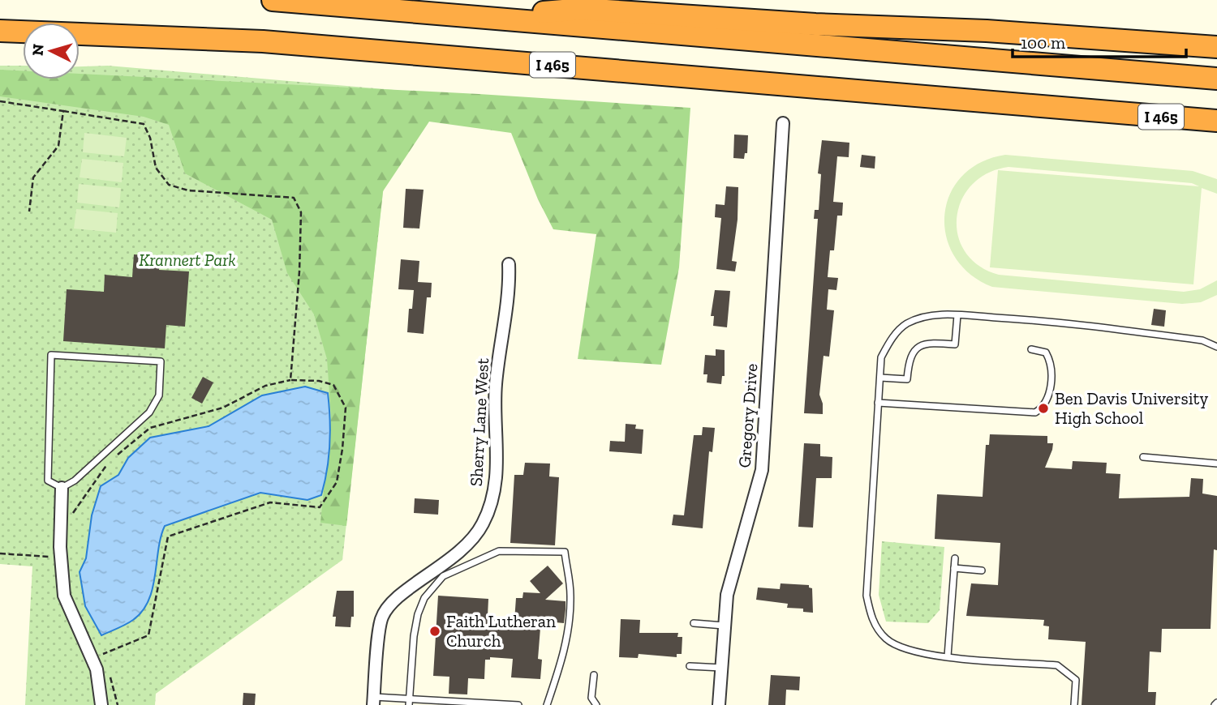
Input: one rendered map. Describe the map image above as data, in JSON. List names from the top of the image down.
{
  "streets": {
    "highway": ["I 465"],
    "street": ["Gregory Drive", "Sherry Lane West"]
  },
  "parks": ["Krannert Park"],
  "places": ["Ben Davis University High School", "Faith Lutheran Church"],
  "scale_bar": "100 m",
  "north": "left"
}
